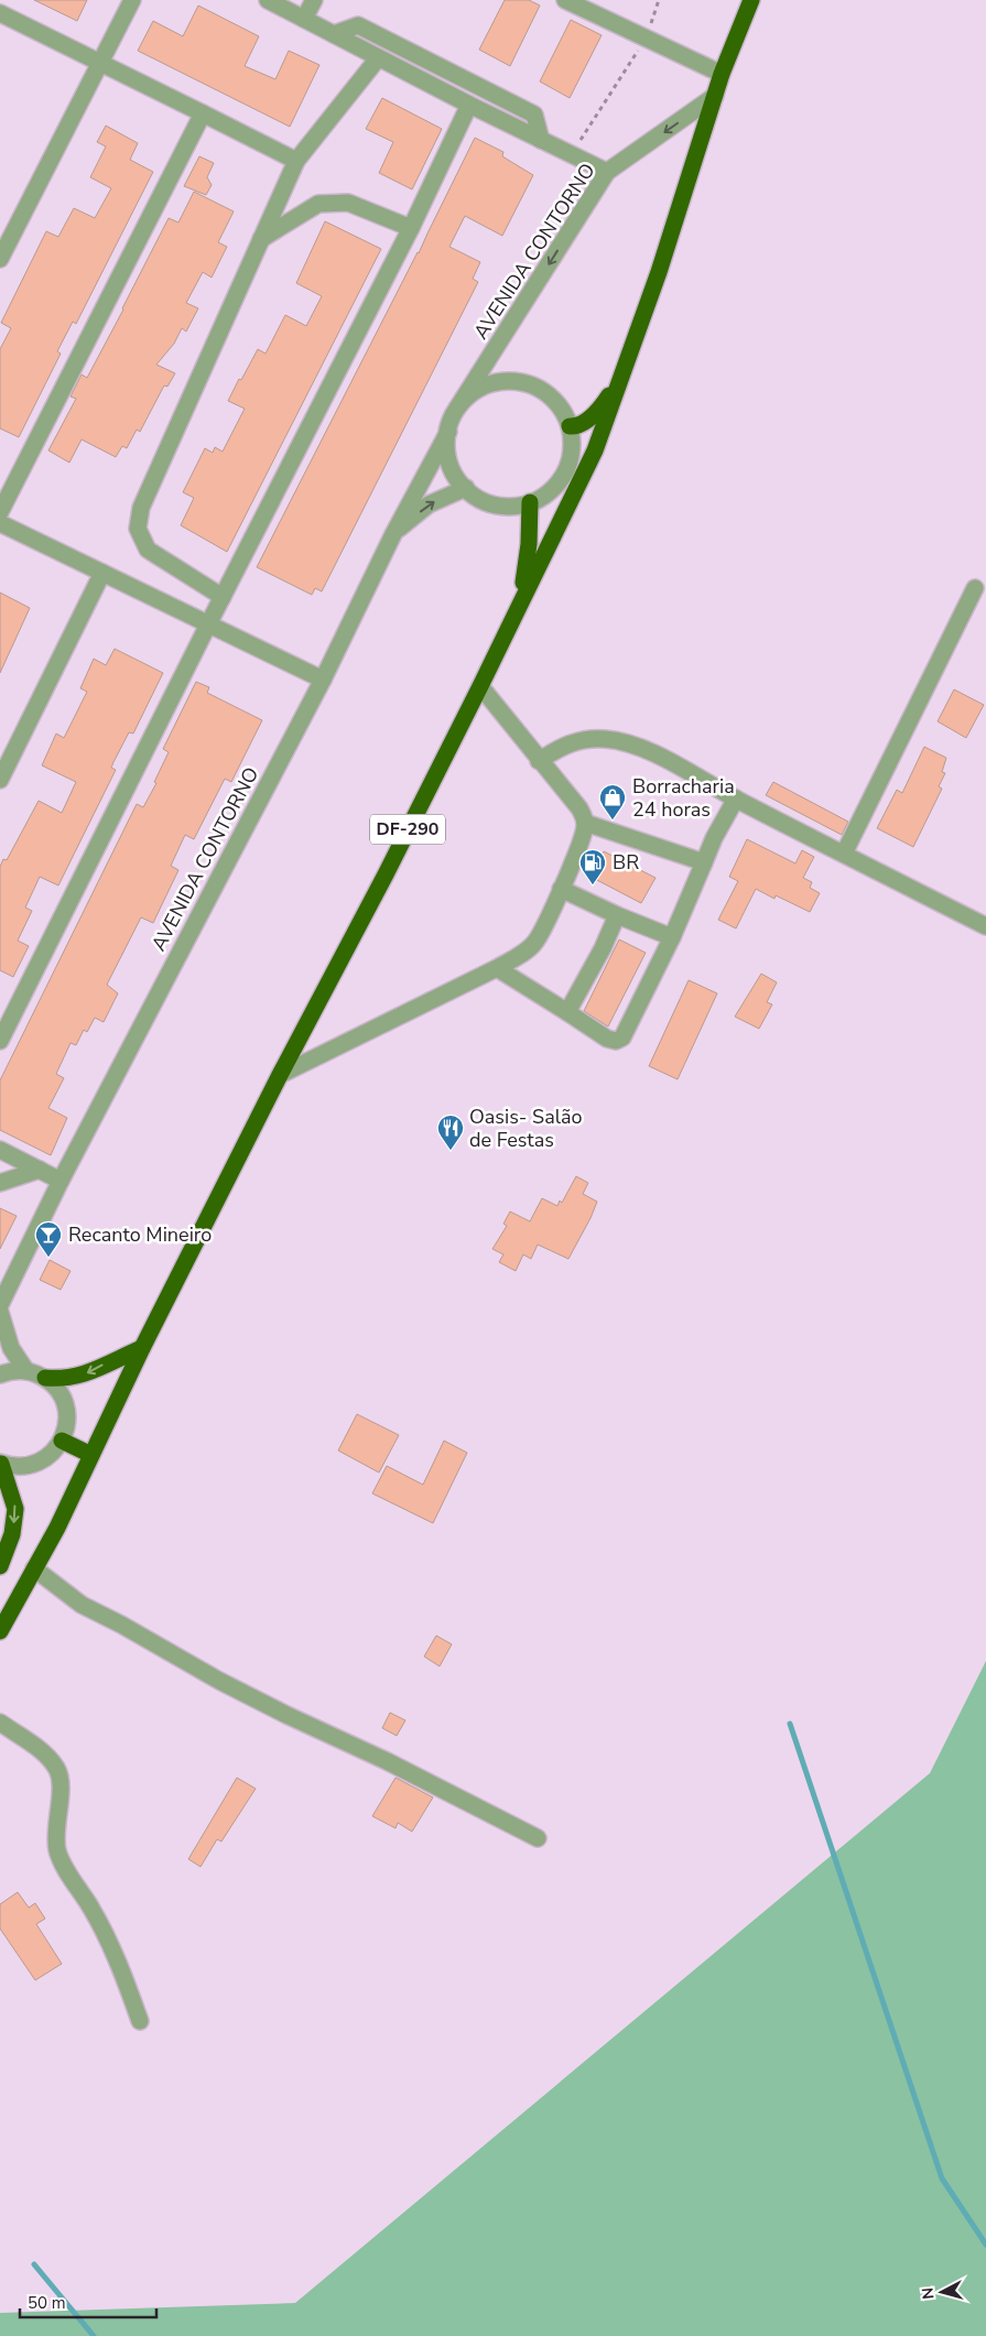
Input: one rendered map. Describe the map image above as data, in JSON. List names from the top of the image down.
{
  "streets": {
    "highway": ["DF-290"],
    "street": ["AVENIDA CONTORNO"]
  },
  "crossings": [
    ["AVENIDA CONTORNO", "DF-290"]
  ],
  "places": {
    "shop": ["Borracharia 24 horas"],
    "fuel station": ["BR"],
    "restaurant": ["Oasis- Salão de Festas"],
    "bar": ["Recanto Mineiro"]
  },
  "scale_bar": "50 m",
  "north": "left"
}
